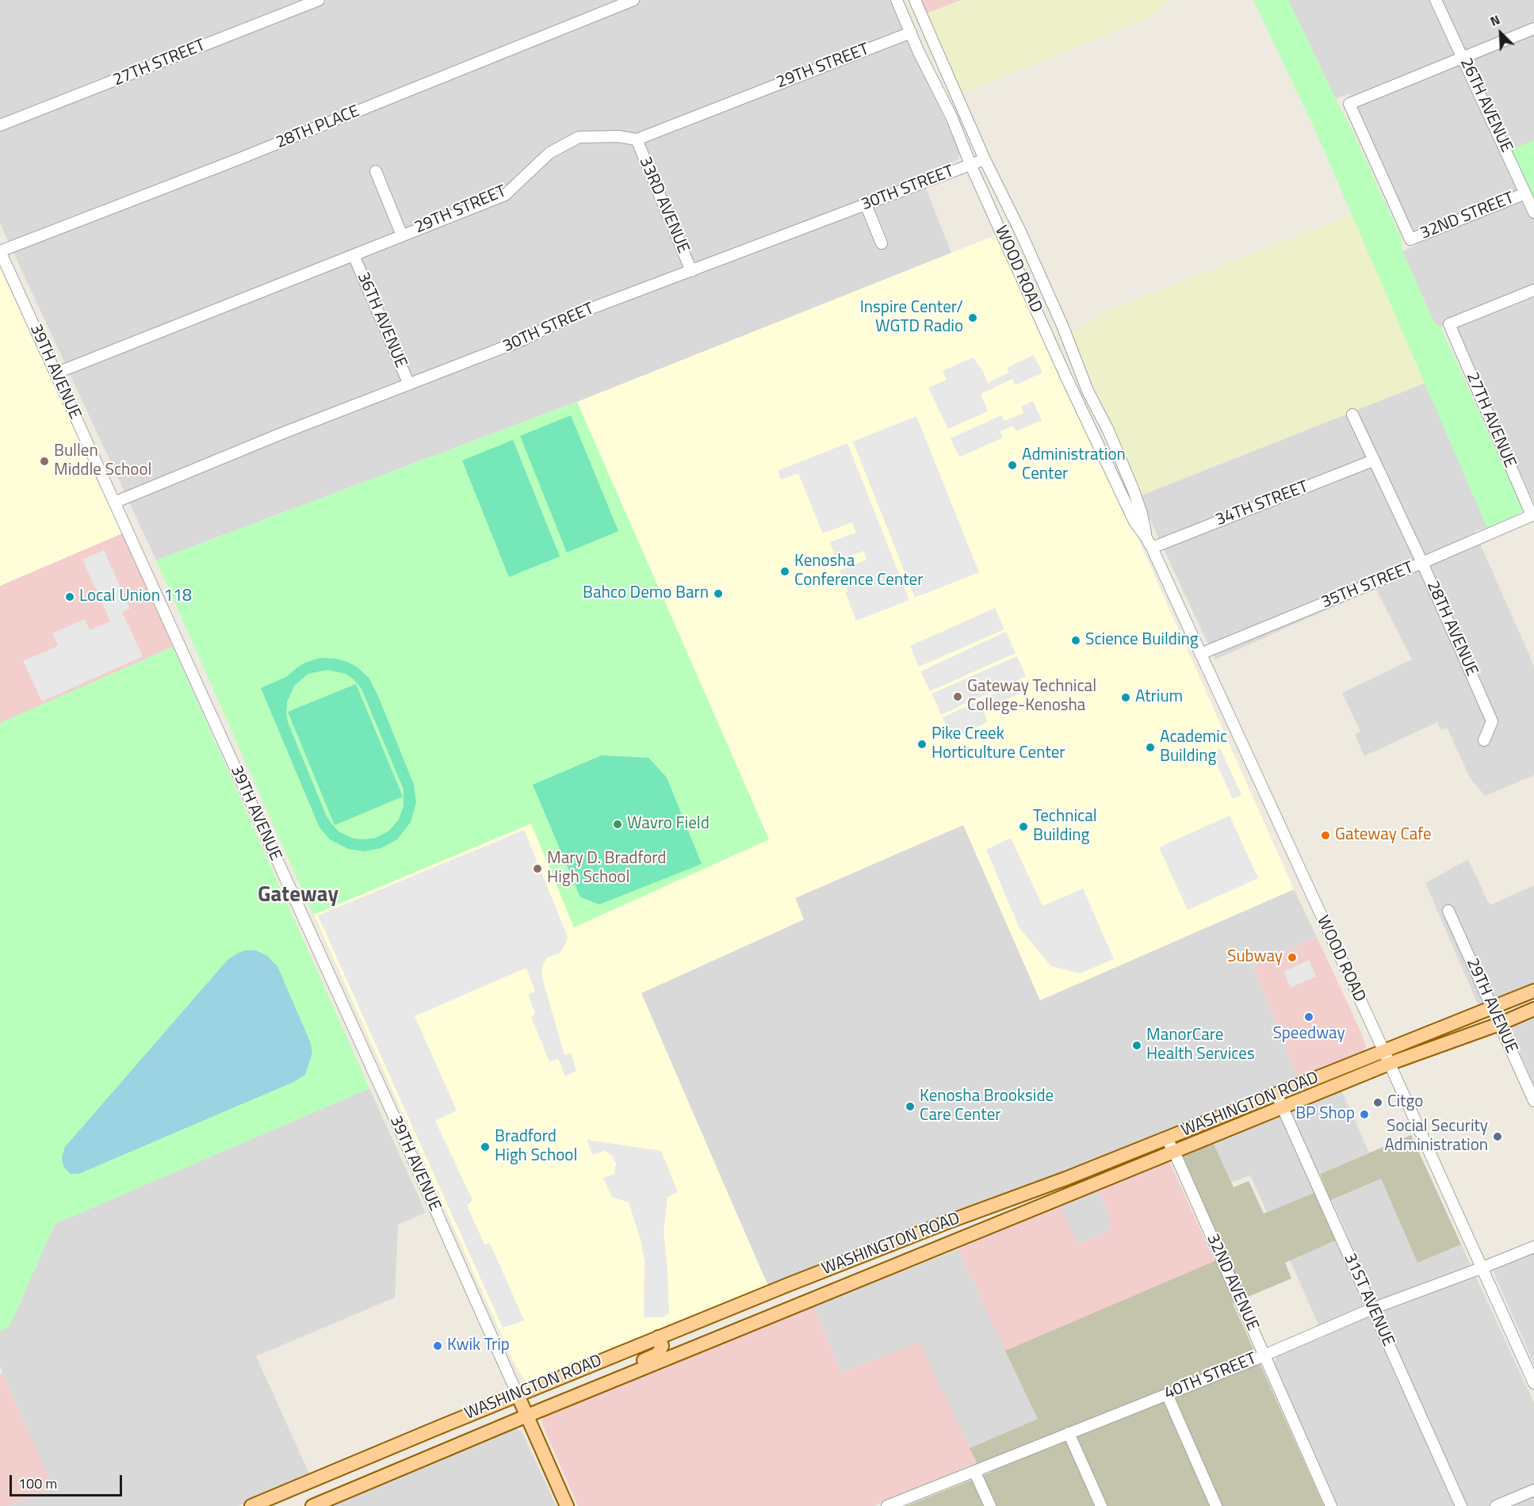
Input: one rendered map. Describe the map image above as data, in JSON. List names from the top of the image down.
{
  "streets": {
    "main road": ["39TH AVENUE", "WASHINGTON ROAD"],
    "street": [
      "27TH STREET",
      "29TH STREET",
      "26TH AVENUE",
      "28TH PLACE",
      "30TH STREET",
      "33RD AVENUE",
      "32ND STREET",
      "WOOD ROAD",
      "36TH AVENUE",
      "27TH AVENUE",
      "34TH STREET",
      "35TH STREET",
      "28TH AVENUE",
      "29TH AVENUE",
      "32ND AVENUE",
      "31ST AVENUE",
      "40TH STREET"
    ]
  },
  "crossings": [
    ["29TH STREET", "33RD AVENUE"],
    ["29TH STREET", "WOOD ROAD"],
    ["29TH STREET", "36TH AVENUE"],
    ["29TH STREET", "39TH AVENUE"],
    ["26TH AVENUE", "32ND STREET"],
    ["28TH PLACE", "39TH AVENUE"],
    ["30TH STREET", "33RD AVENUE"],
    ["30TH STREET", "WOOD ROAD"],
    ["30TH STREET", "36TH AVENUE"],
    ["30TH STREET", "39TH AVENUE"],
    ["WOOD ROAD", "34TH STREET"],
    ["WOOD ROAD", "35TH STREET"],
    ["WOOD ROAD", "WASHINGTON ROAD"],
    ["WOOD ROAD", "40TH STREET"],
    ["39TH AVENUE", "WASHINGTON ROAD"],
    ["27TH AVENUE", "35TH STREET"],
    ["34TH STREET", "28TH AVENUE"],
    ["35TH STREET", "28TH AVENUE"],
    ["29TH AVENUE", "WASHINGTON ROAD"],
    ["WASHINGTON ROAD", "32ND AVENUE"],
    ["WASHINGTON ROAD", "31ST AVENUE"],
    ["32ND AVENUE", "40TH STREET"],
    ["31ST AVENUE", "40TH STREET"]
  ],
  "districts": ["Gateway"],
  "places": [
    "Inspire Center/ WGTD Radio",
    "Bullen Middle School",
    "Administration Center",
    "Kenosha Conference Center",
    "Bahco Demo Barn",
    "Local Union 118",
    "Science Building",
    "Gateway Technical College-Kenosha",
    "Atrium",
    "Pike Creek Horticulture Center",
    "Academic Building",
    "Wavro Field",
    "Technical Building",
    "Gateway Cafe",
    "Mary D. Bradford High School",
    "Subway",
    "Speedway",
    "ManorCare Health Services",
    "Citgo",
    "Kenosha Brookside Care Center",
    "BP Shop",
    "Social Security Administration",
    "Bradford High School",
    "Kwik Trip"
  ],
  "scale_bar": "100 m",
  "north": "top left"
}
